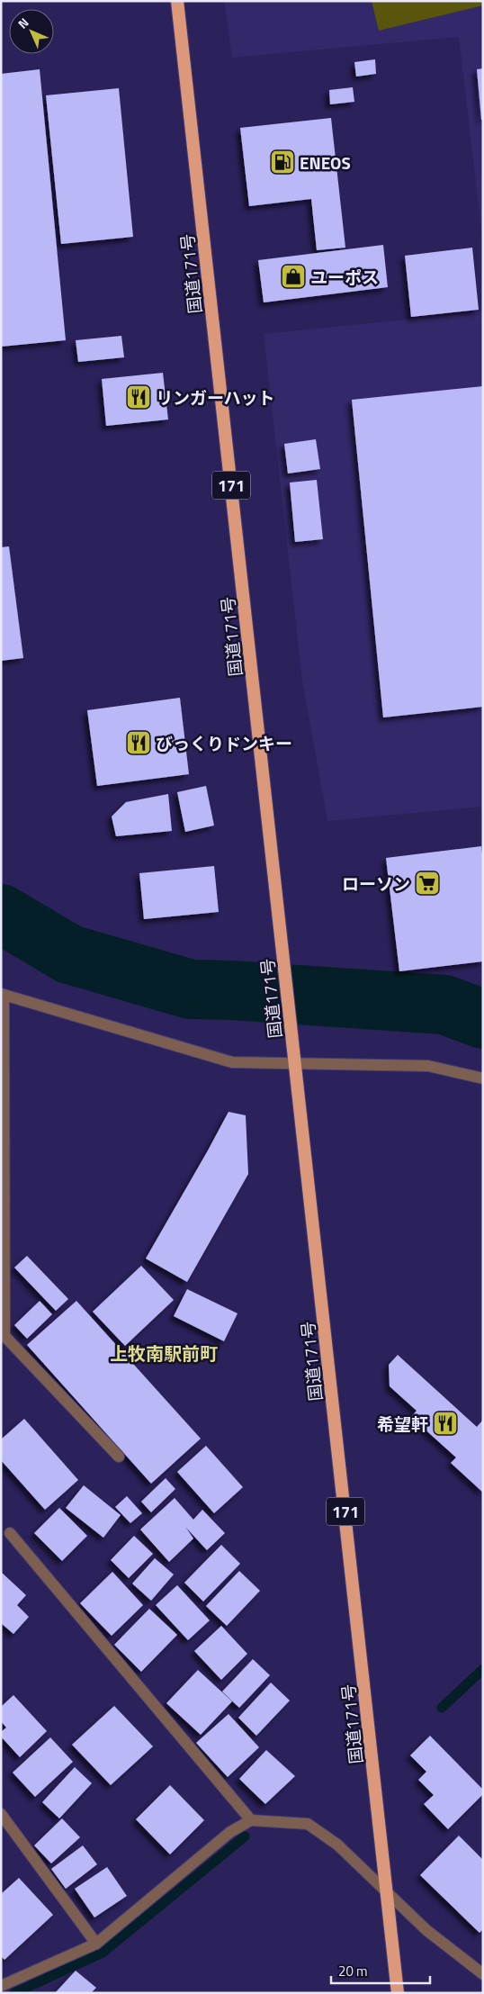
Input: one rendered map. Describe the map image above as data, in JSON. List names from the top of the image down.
{
  "streets": {
    "highway": ["国道171号", "171"]
  },
  "districts": ["上牧南駅前町"],
  "places": {
    "fuel station": ["ENEOS"],
    "shop": ["ユーポス"],
    "restaurant": ["リンガーハット", "びっくりドンキー", "希望軒"],
    "supermarket": ["ローソン"]
  },
  "scale_bar": "20 m",
  "north": "top left"
}
